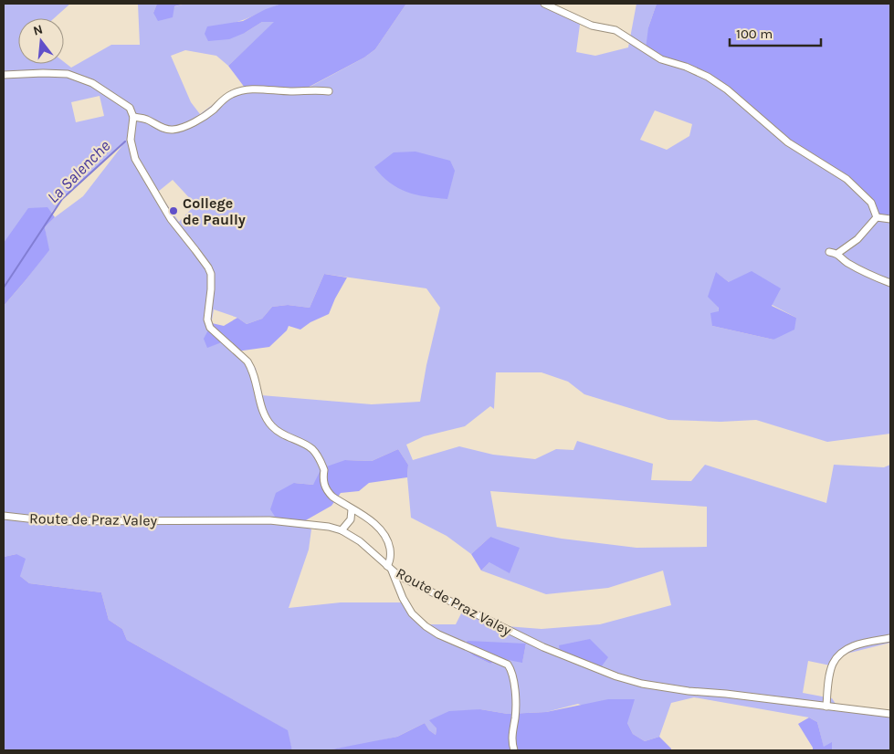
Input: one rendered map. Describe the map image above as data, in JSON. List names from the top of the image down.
{
  "streets": {
    "street": ["Route de Praz Valey"]
  },
  "water": ["La Salenche"],
  "places": ["College de Paully"],
  "scale_bar": "100 m",
  "north": "top"
}
